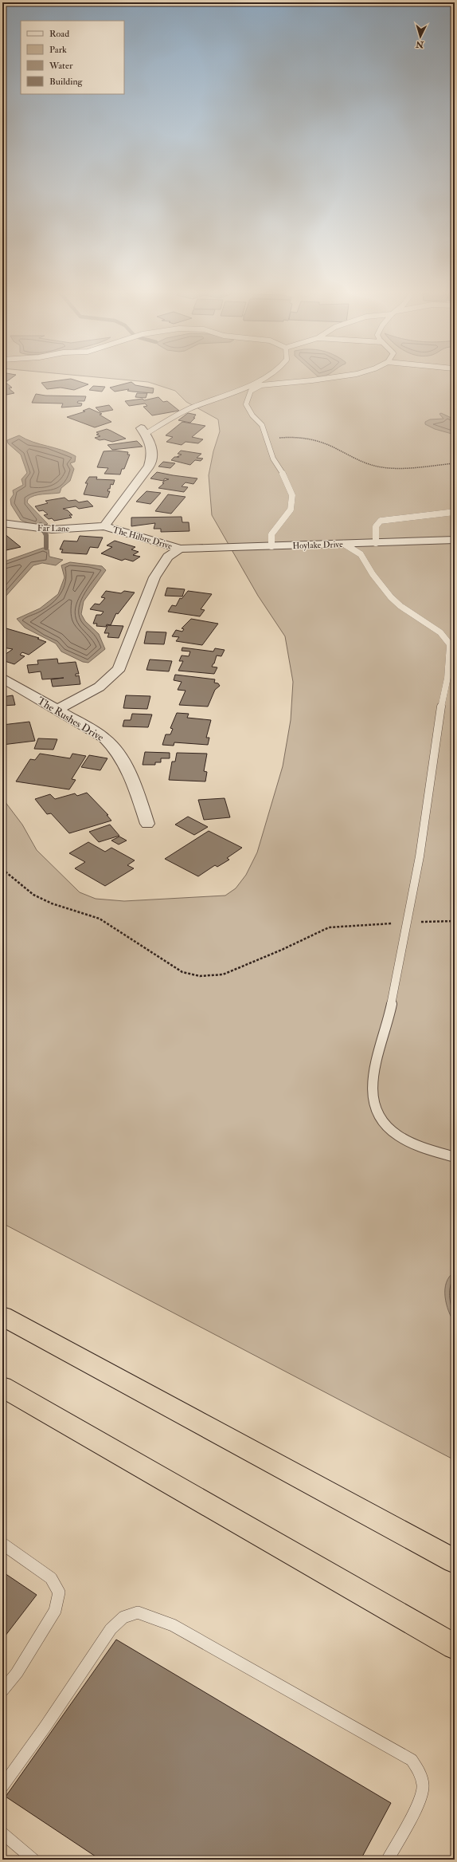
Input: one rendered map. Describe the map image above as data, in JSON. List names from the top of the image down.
{
  "streets": {
    "street": [
      "Far Lane",
      "The Hilbre Drive",
      "Hoylake Drive",
      "The Rushes Drive"
    ]
  },
  "crossings": [
    ["Far Lane", "The Hilbre Drive"],
    ["The Hilbre Drive", "Hoylake Drive"],
    ["The Hilbre Drive", "The Rushes Drive"]
  ],
  "legend": [
    "Road",
    "Park",
    "Water",
    "Building"
  ],
  "north": "bottom"
}
